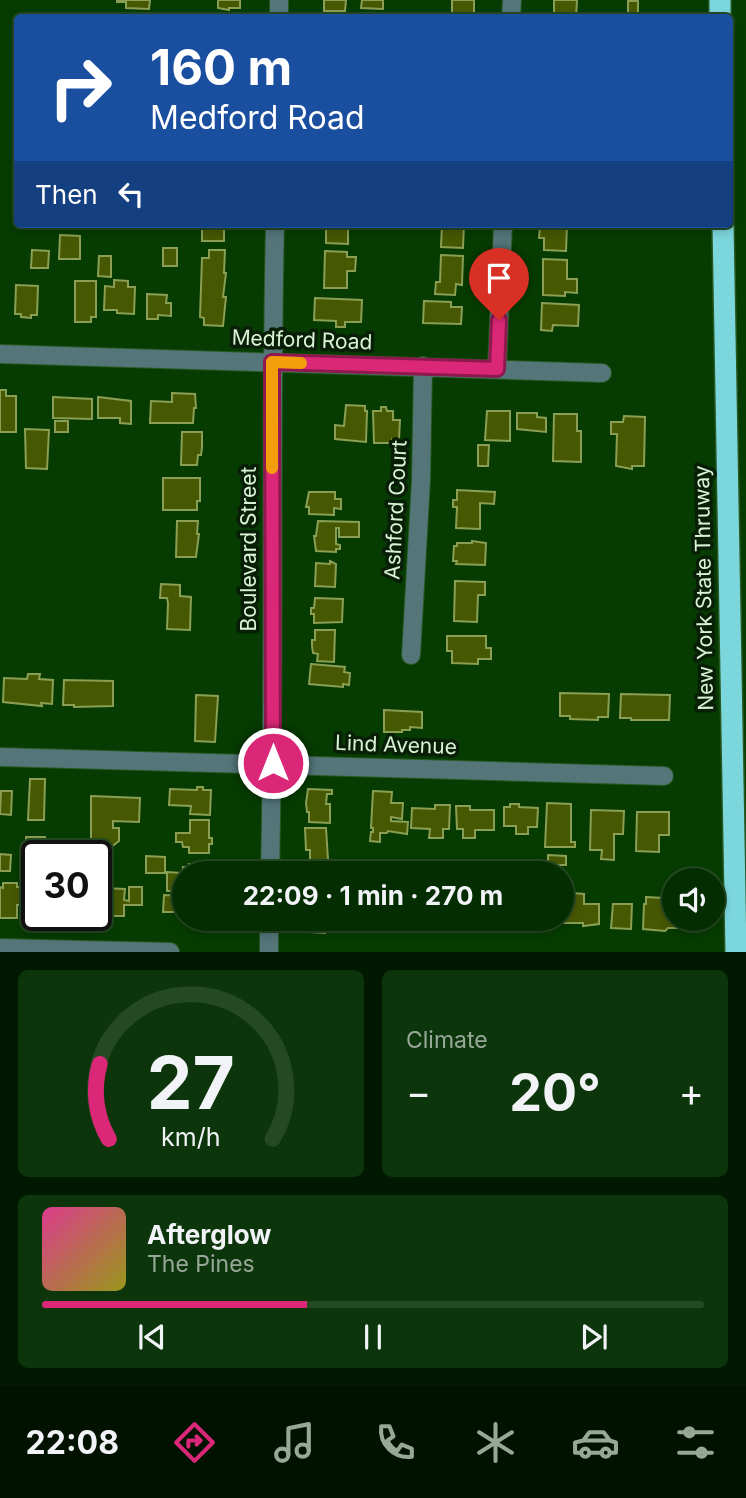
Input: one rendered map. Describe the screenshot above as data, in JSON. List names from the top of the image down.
{
  "streets": {
    "highway": ["New York State Thruway"],
    "street": [
      "Medford Road",
      "Ashford Court",
      "Boulevard Street",
      "Lind Avenue"
    ]
  },
  "crossings": [
    ["Medford Road", "Ashford Court"],
    ["Medford Road", "Boulevard Street"],
    ["Boulevard Street", "Lind Avenue"]
  ],
  "page": {
    "turn": ["160 m", "Medford Road"],
    "then": "Then",
    "limit": "30",
    "trip": "22:09 · 1 min · 270 m",
    "tile": "Climate",
    "heat": ["−", "20°", "+"],
    "song": ["Afterglow", "The Pines"],
    "tabs": "22:08",
    "gauge": ["27", "km/h"]
  }
}
